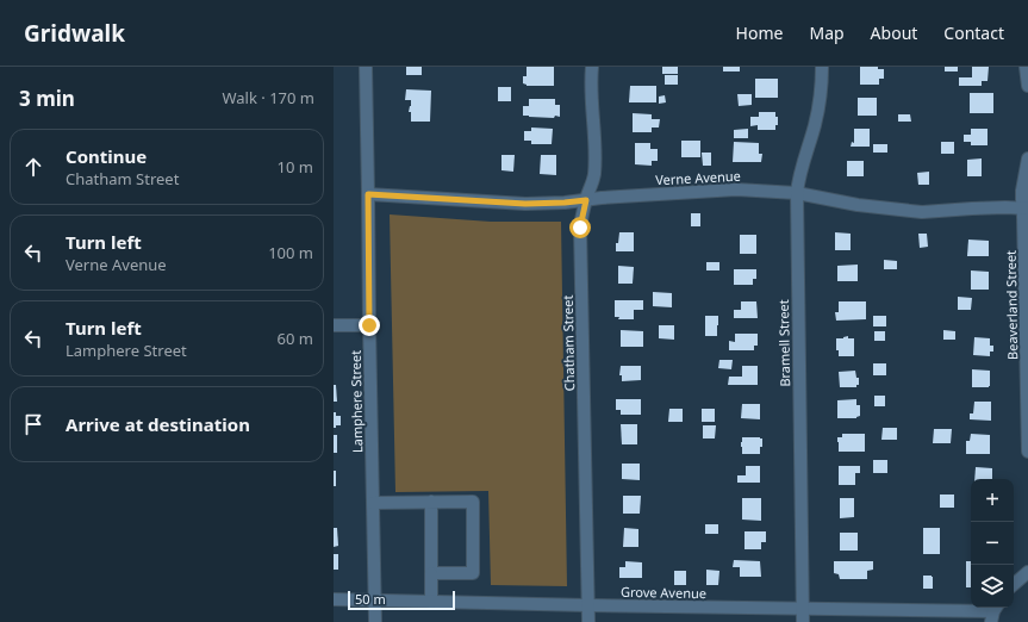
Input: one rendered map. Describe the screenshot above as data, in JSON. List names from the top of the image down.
{
  "streets": {
    "street": [
      "Verne Avenue",
      "Beaverland Street",
      "Chatham Street",
      "Bramell Street",
      "Lamphere Street",
      "Grove Avenue"
    ]
  },
  "crossings": [
    ["Verne Avenue", "Beaverland Street"],
    ["Verne Avenue", "Chatham Street"],
    ["Verne Avenue", "Bramell Street"],
    ["Verne Avenue", "Lamphere Street"],
    ["Chatham Street", "Grove Avenue"],
    ["Bramell Street", "Grove Avenue"],
    ["Lamphere Street", "Grove Avenue"]
  ],
  "scale_bar": "50 m",
  "page": {
    "header": "Gridwalk",
    "nav": [
      "Home",
      "Map",
      "About",
      "Contact"
    ],
    "heading": ["3 min", "Walk · 170 m"],
    "list": [
      ["Continue", "Chatham Street", "10 m"],
      ["Turn left", "Verne Avenue", "100 m"],
      ["Turn left", "Lamphere Street", "60 m"],
      "Arrive at destination"
    ],
    "map_buttons": ["+", "−"],
    "scale": "50 m"
  }
}
